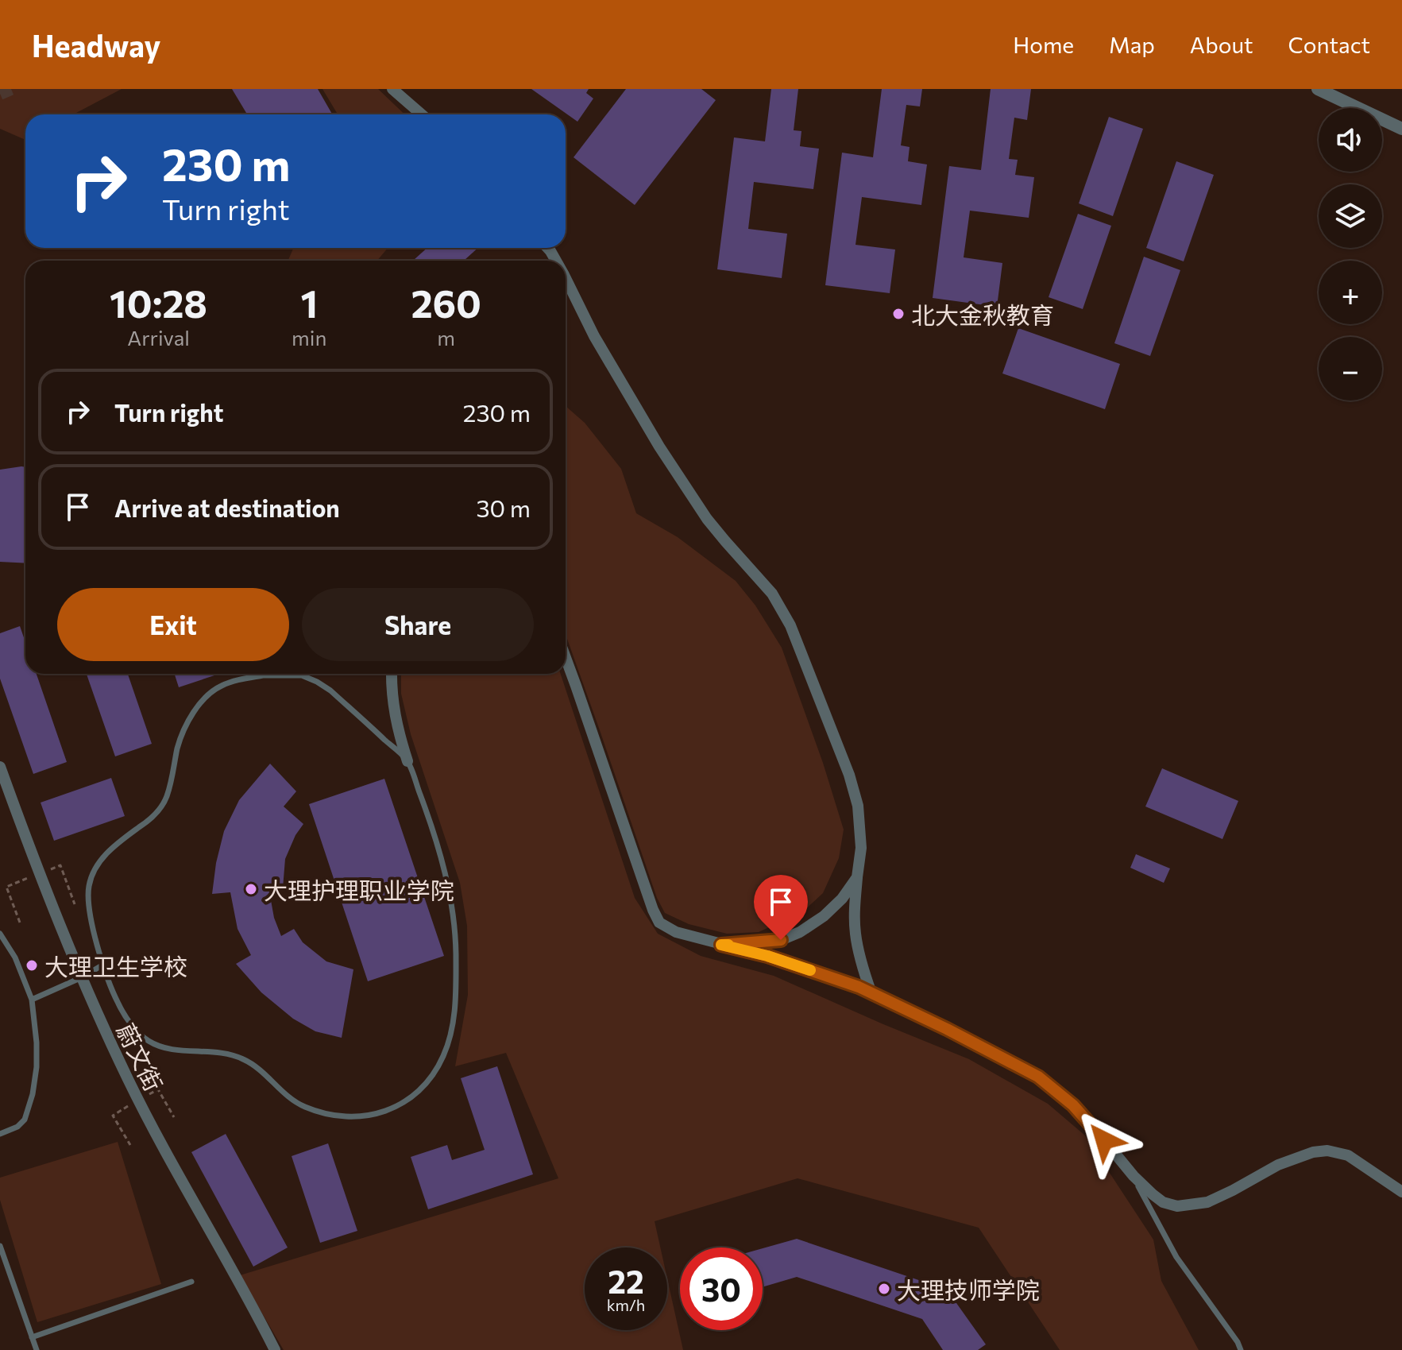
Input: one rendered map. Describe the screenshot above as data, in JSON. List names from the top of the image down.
{
  "streets": {
    "street": ["蔚文街"]
  },
  "places": [
    "北大金秋教育",
    "大理护理职业学院",
    "大理卫生学校",
    "大理技师学院"
  ],
  "page": {
    "header": "Headway",
    "nav": [
      "Home",
      "Map",
      "About",
      "Contact"
    ],
    "map_buttons": ["+", "−"],
    "turn": ["230 m", "Turn right"],
    "eta": [
      "10:28",
      "Arrival",
      "1",
      "min",
      "260",
      "m"
    ],
    "list": [
      {
        "name": "Turn right",
        "value": "230 m"
      },
      {
        "name": "Arrive at destination",
        "value": "30 m"
      }
    ],
    "buttons": ["Exit", "Share"],
    "speed": "22 km/h",
    "limit": "30"
  }
}
